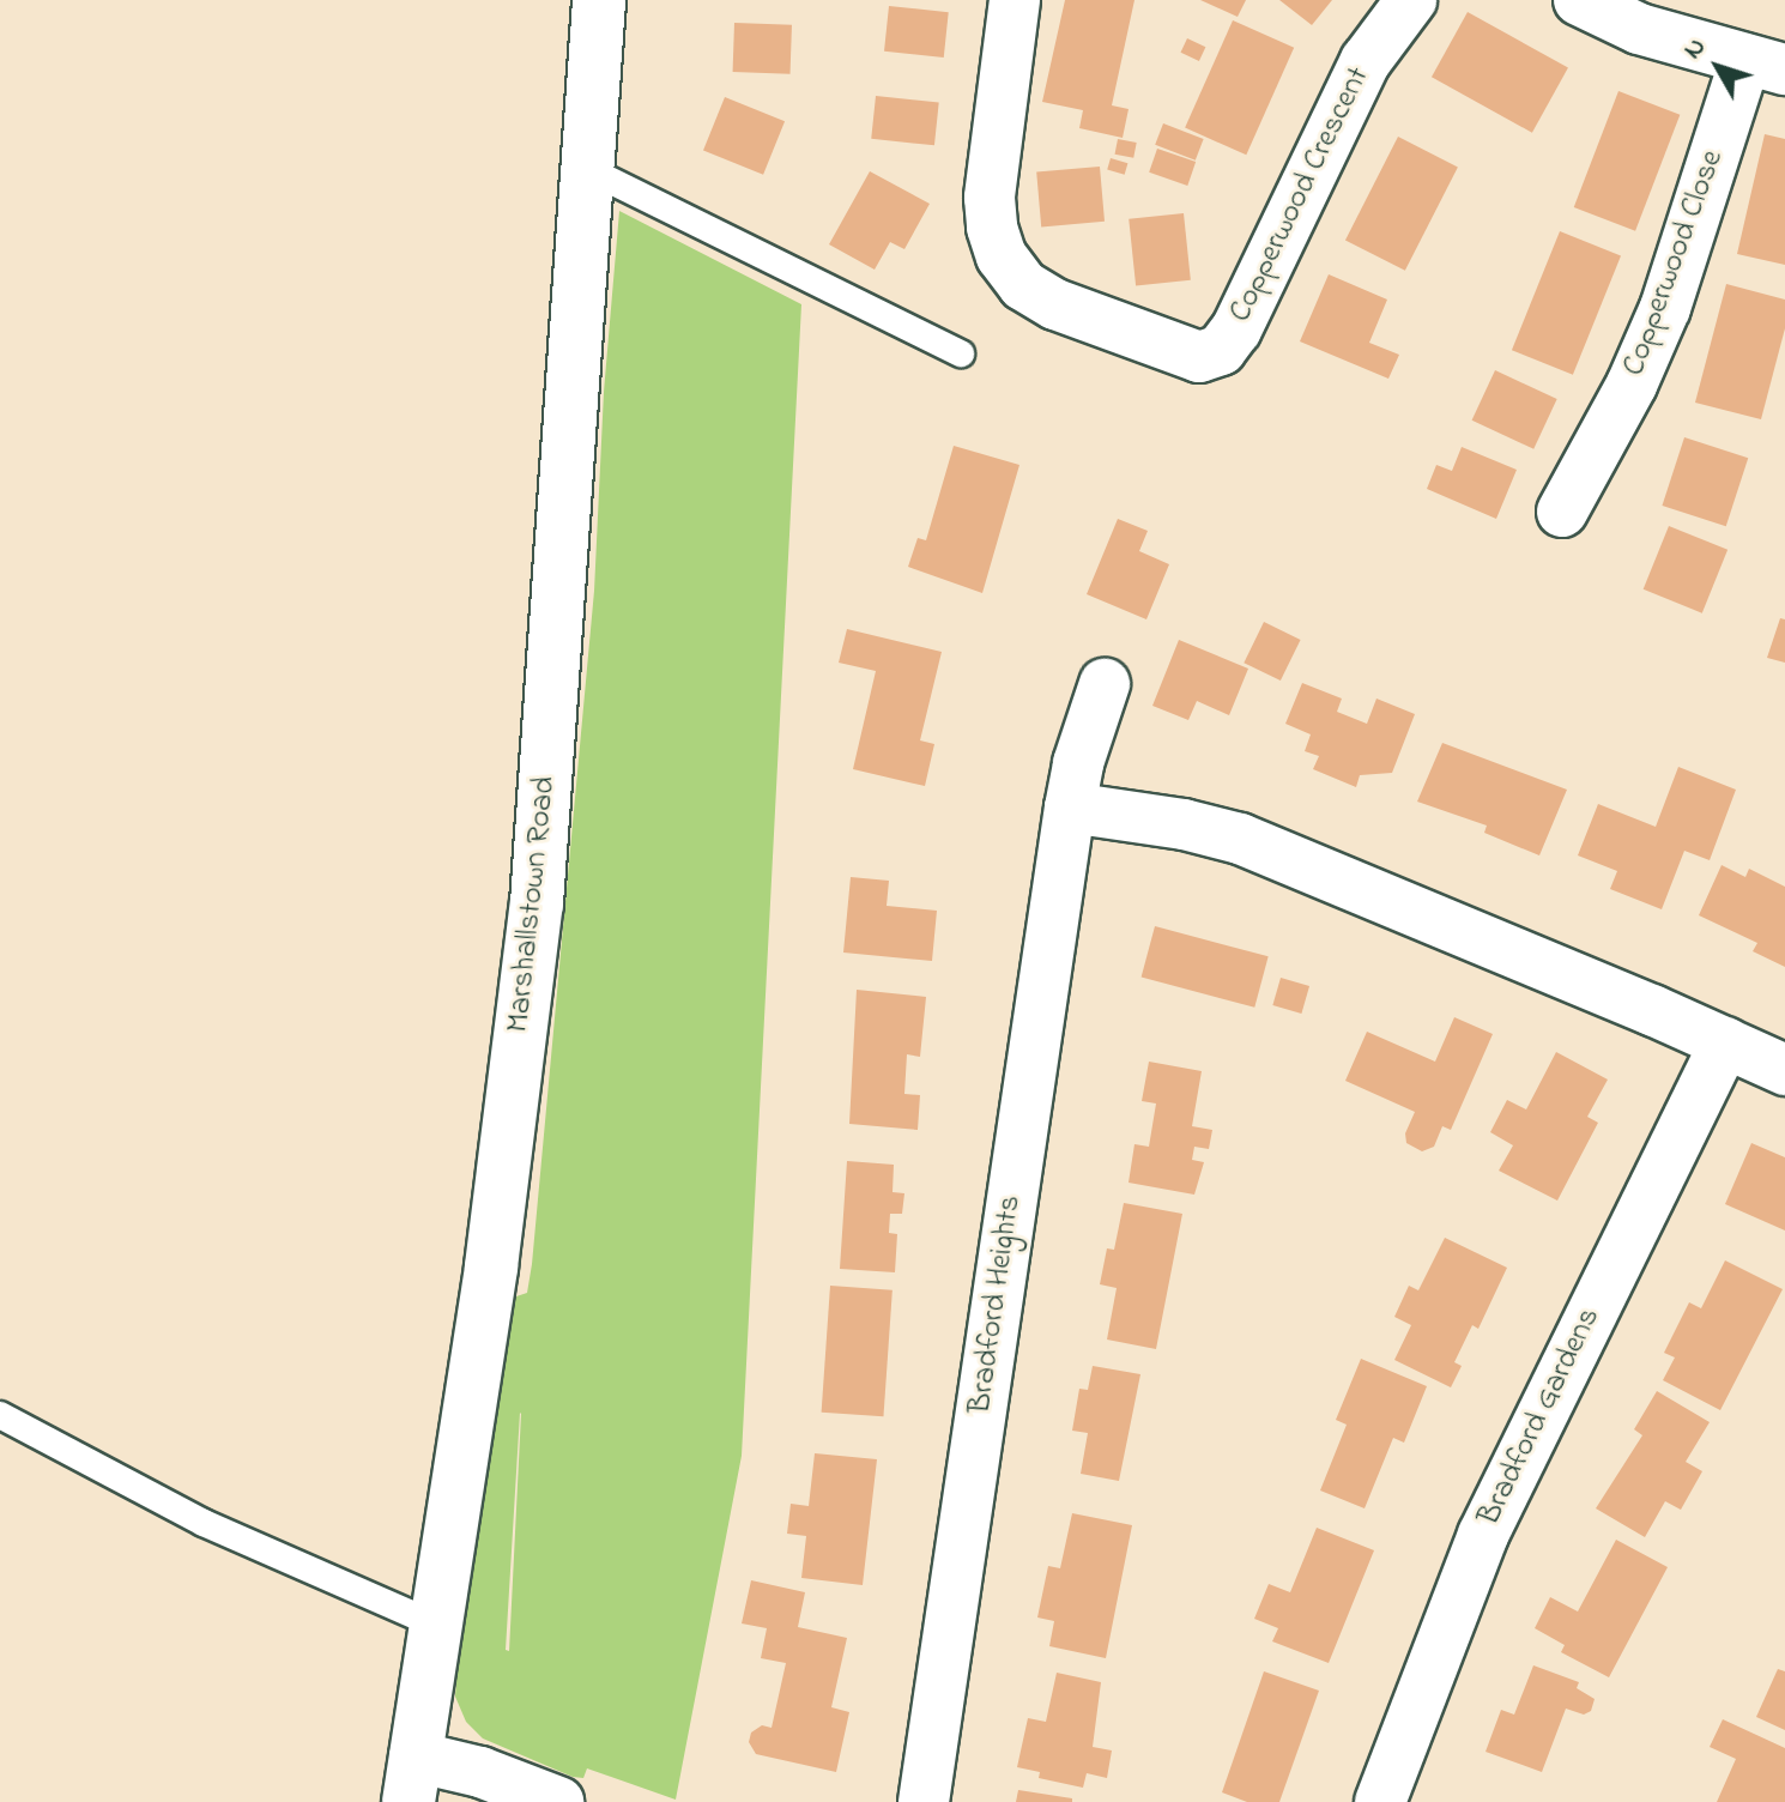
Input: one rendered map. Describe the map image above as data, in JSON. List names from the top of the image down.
{
  "streets": {
    "main road": ["Marshallstown Road"],
    "street": [
      "Copperwood Crescent",
      "Copperwood Close",
      "Bradford Heights",
      "Bradford Gardens"
    ]
  },
  "north": "top left"
}
